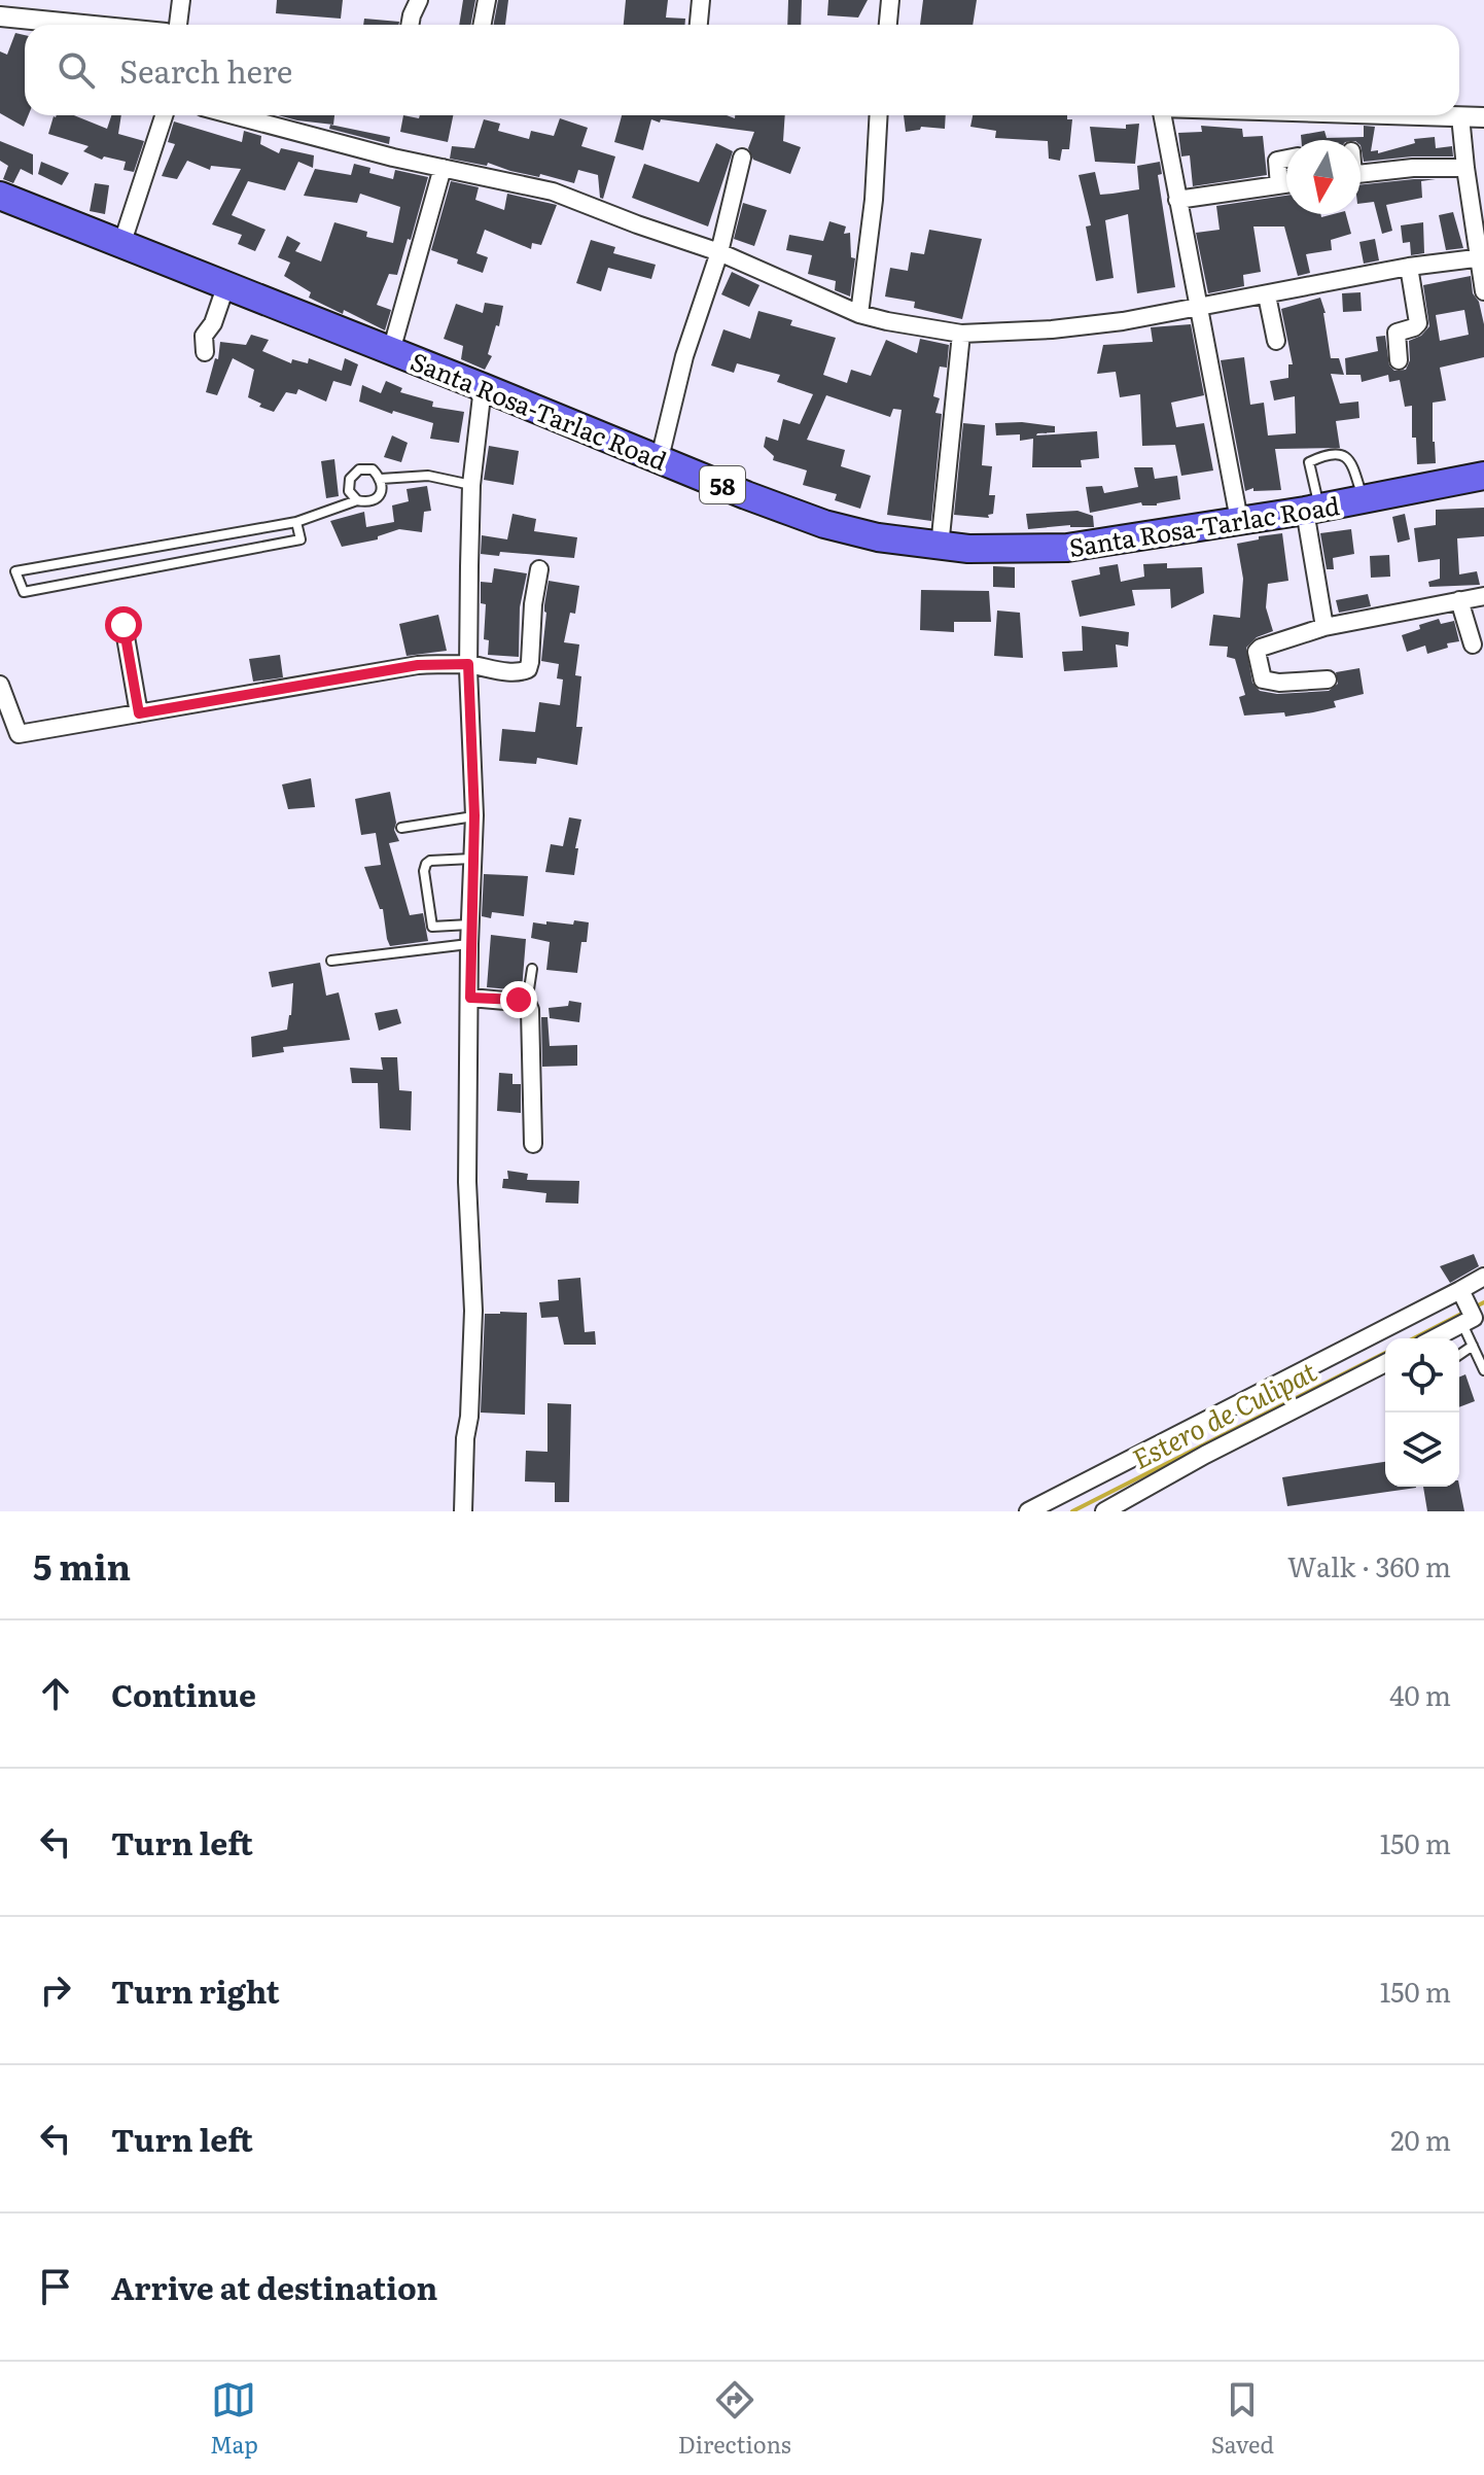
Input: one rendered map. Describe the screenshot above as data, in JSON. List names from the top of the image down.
{
  "streets": {
    "highway": ["Santa Rosa-Tarlac Road", "58"]
  },
  "water": ["Estero de Culipat"],
  "north": "bottom",
  "page": {
    "search": "Search here",
    "heading": ["5 min", "Walk · 360 m"],
    "list": [
      ["Continue", "40 m"],
      ["Turn left", "150 m"],
      ["Turn right", "150 m"],
      ["Turn left", "20 m"],
      "Arrive at destination"
    ],
    "nav": ["Map", "Directions", "Saved"]
  }
}
